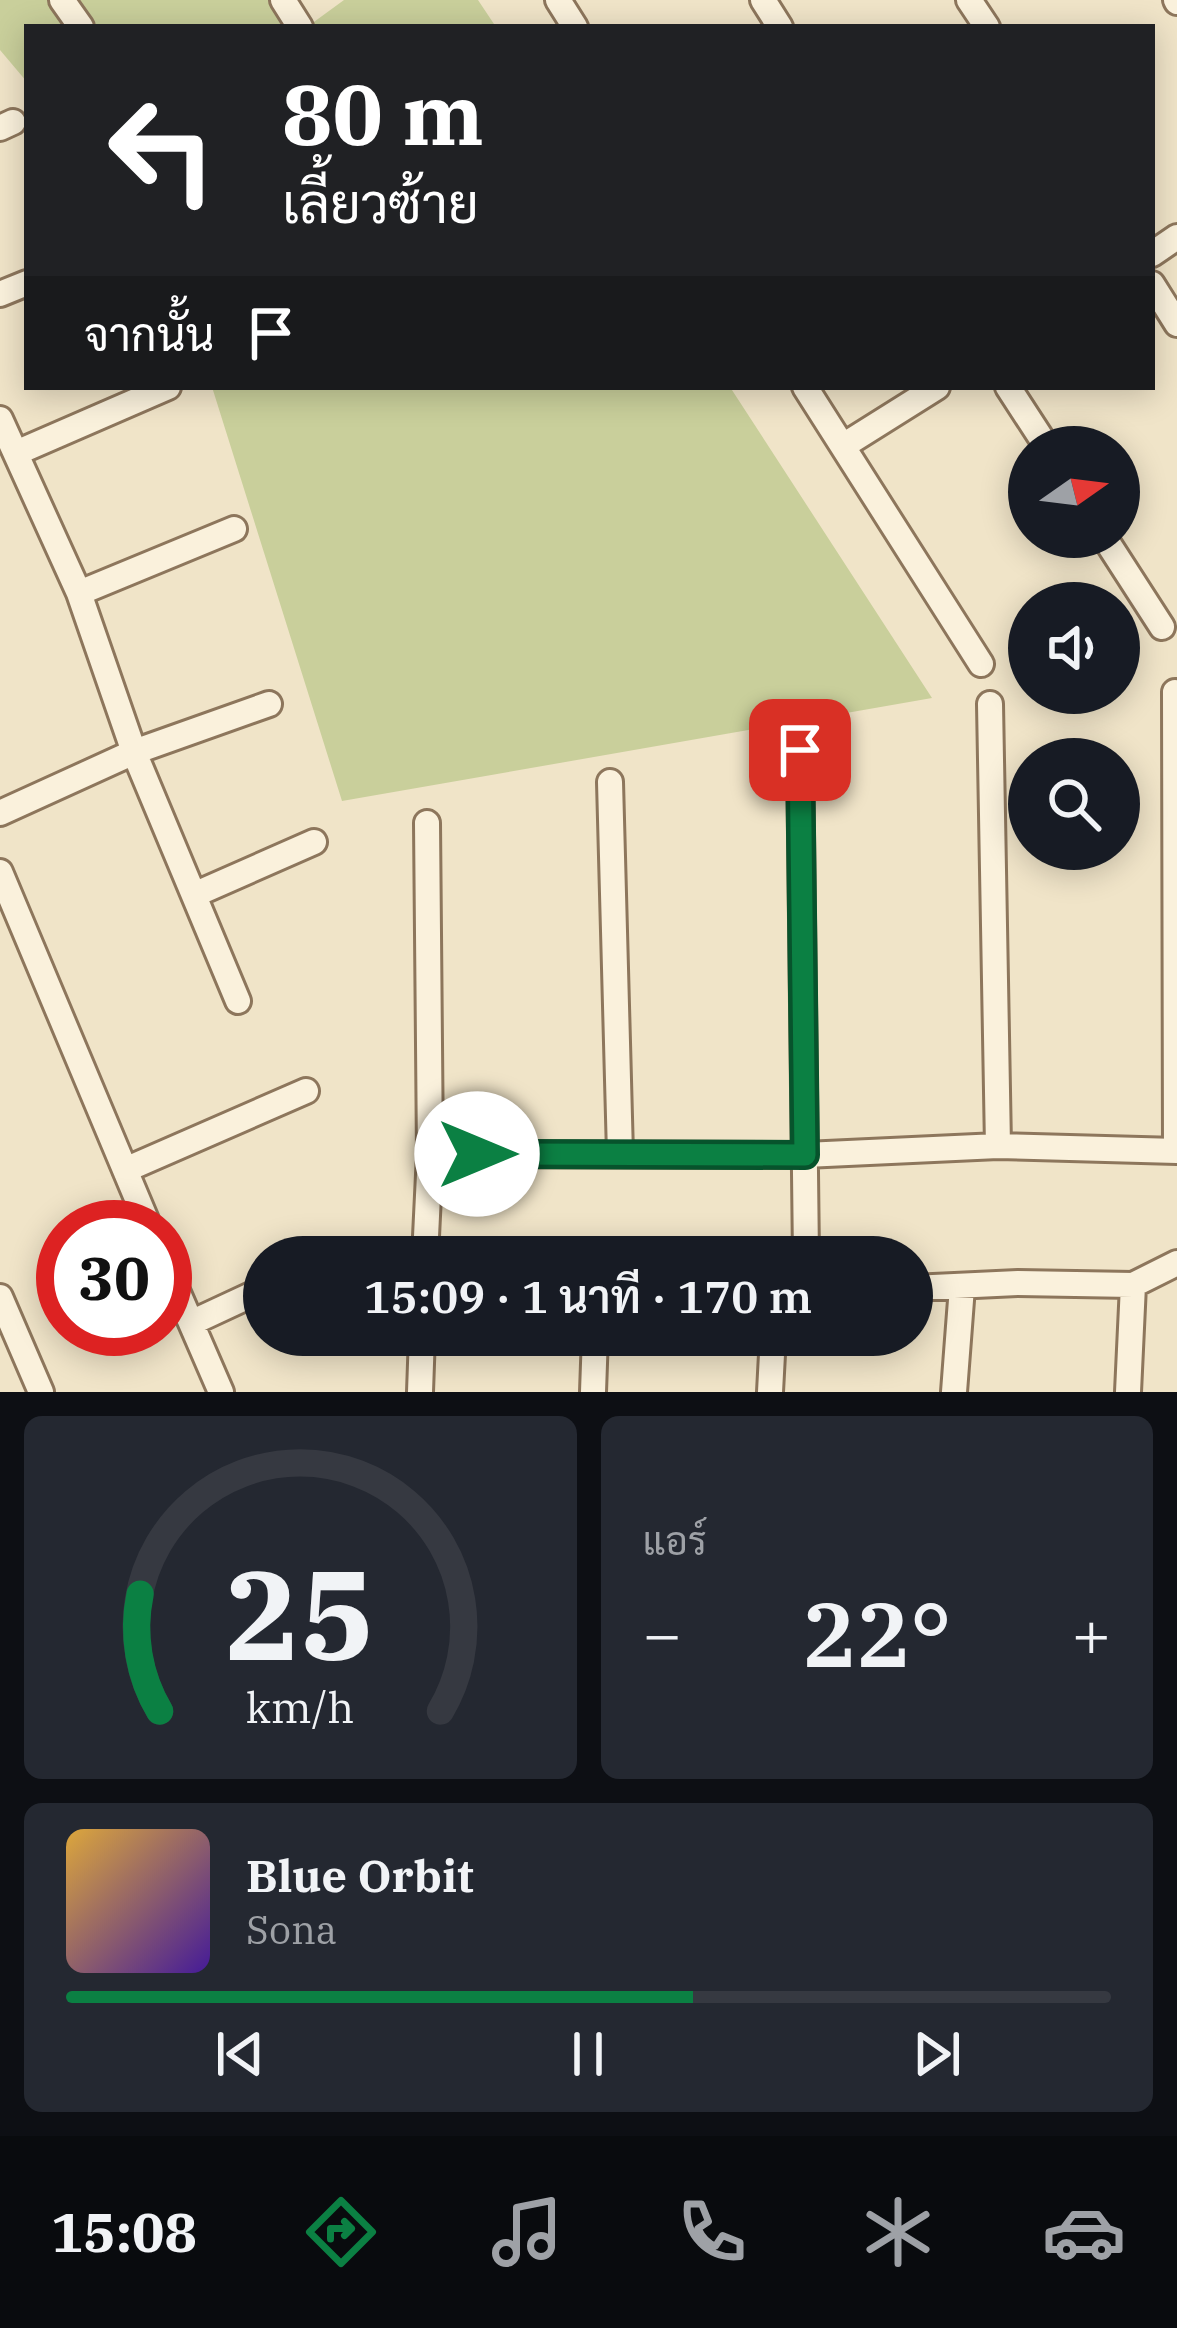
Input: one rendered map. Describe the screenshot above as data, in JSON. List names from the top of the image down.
{
  "north": "right",
  "page": {
    "turn": ["80 m", "เลี้ยวซ้าย"],
    "then": "จากนั้น",
    "limit": "30",
    "trip": "15:09 · 1 นาที · 170 m",
    "tile": "แอร์",
    "heat": ["−", "22°", "+"],
    "song": ["Blue Orbit", "Sona"],
    "tabs": "15:08",
    "gauge": ["25", "km/h"]
  }
}
